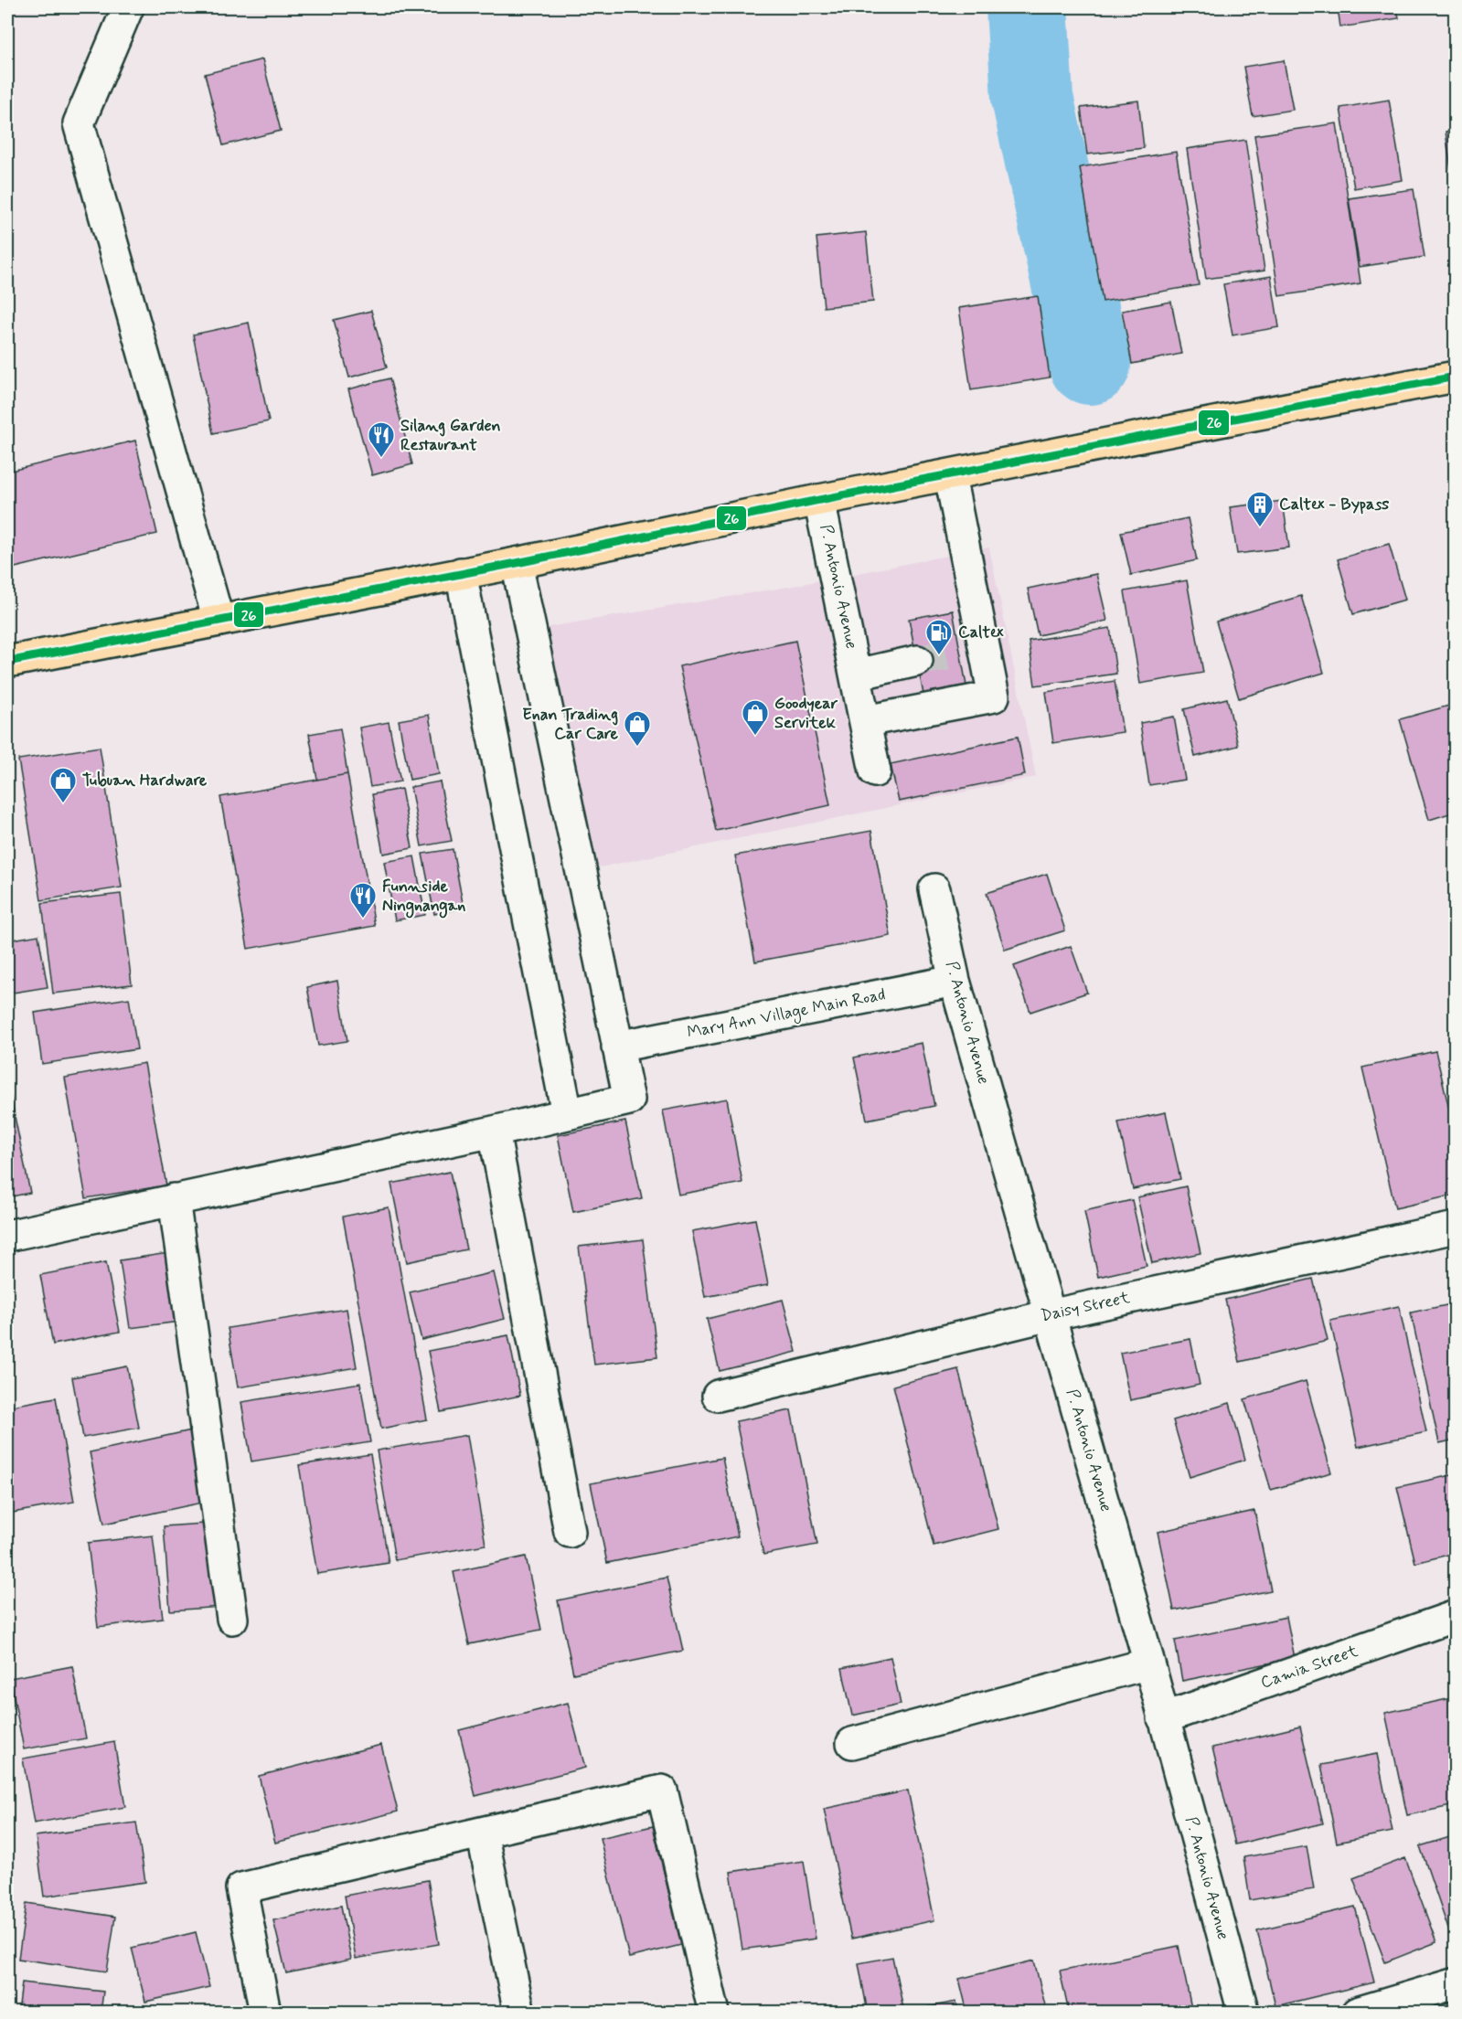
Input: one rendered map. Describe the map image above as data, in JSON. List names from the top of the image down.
{
  "streets": {
    "street": [
      "P. Antonio Avenue",
      "Mary Ann Village Main Road",
      "Daisy Street",
      "Camia Street"
    ]
  },
  "crossings": [
    ["P. Antonio Avenue", "Mary Ann Village Main Road"],
    ["P. Antonio Avenue", "Daisy Street"],
    ["P. Antonio Avenue", "Camia Street"]
  ],
  "places": {
    "restaurant": ["Silang Garden Restaurant", "Funnside Ningnangan"],
    "building": ["Caltex - Bypass"],
    "fuel station": ["Caltex"],
    "shop": ["Goodyear Servitek", "Enan Trading Car Care", "Tubuan Hardware"]
  },
  "lines": ["transit line 26"]
}
